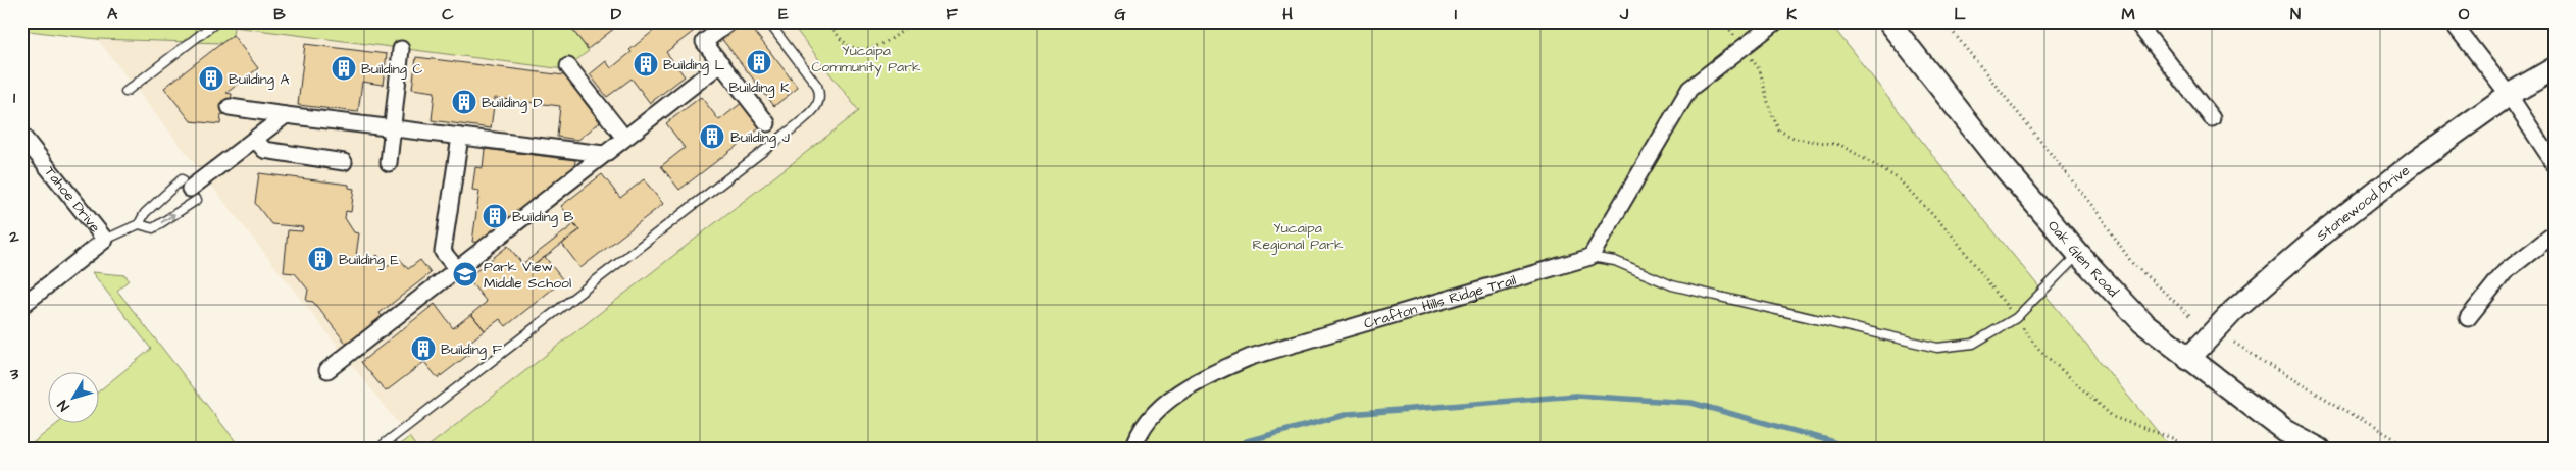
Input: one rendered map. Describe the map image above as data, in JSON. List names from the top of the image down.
{
  "streets": {
    "main road": ["Stonewood Drive", "Oak Glen Road"],
    "street": ["Tahoe Drive", "Crafton Hills Ridge Trail"]
  },
  "crossings": [
    ["Stonewood Drive", "Oak Glen Road"]
  ],
  "parks": ["Yucaipa Community Park", "Yucaipa Regional Park"],
  "places": {
    "building": [
      "Building K",
      "Building L",
      "Building C",
      "Building A",
      "Building D",
      "Building J",
      "Building B",
      "Building E",
      "Building F"
    ],
    "school or university": ["Park View Middle School"]
  },
  "north": "bottom left",
  "grid": {
    "columns": [
      "A",
      "B",
      "C",
      "D",
      "E",
      "F",
      "G",
      "H",
      "I",
      "J",
      "K",
      "L",
      "M",
      "N",
      "O"
    ],
    "rows": ["1", "2", "3"]
  }
}
